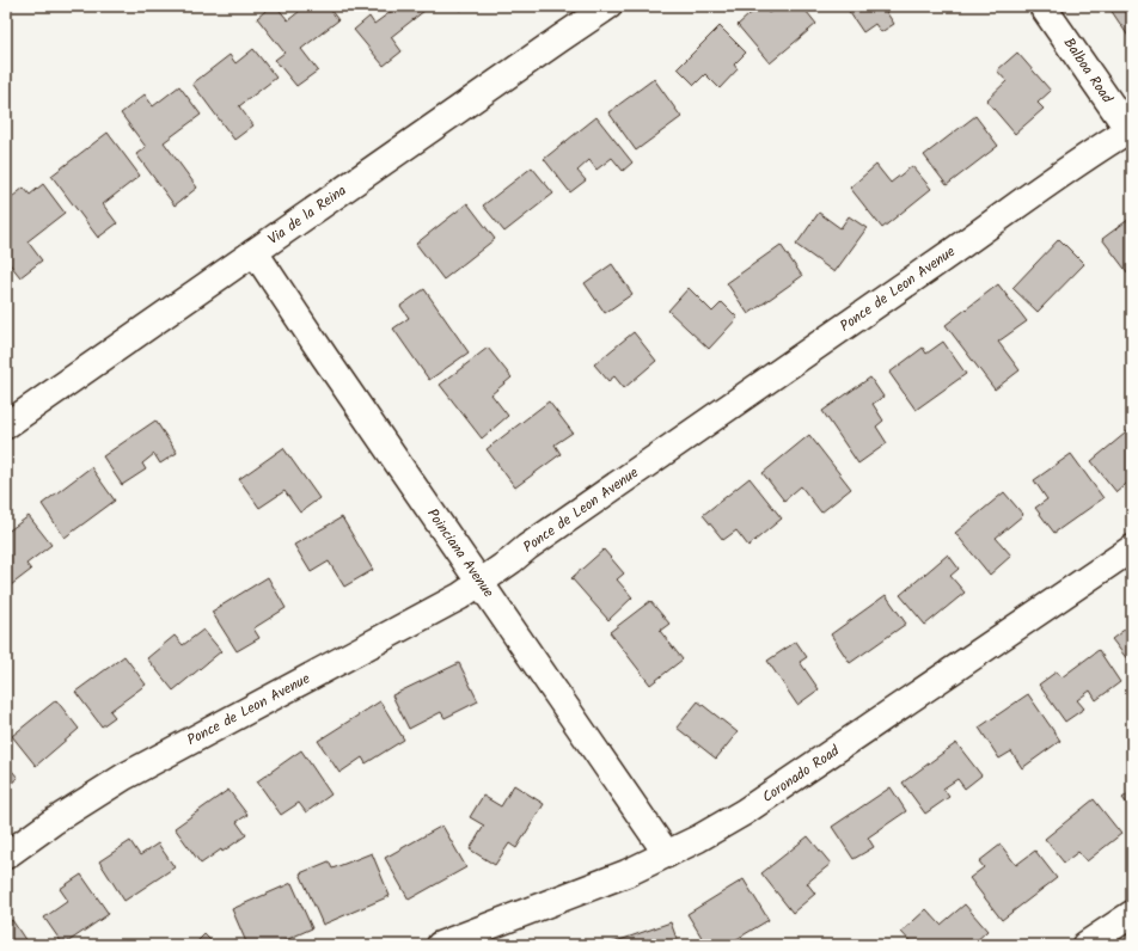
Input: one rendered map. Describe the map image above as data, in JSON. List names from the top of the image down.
{
  "streets": {
    "street": [
      "Balboa Road",
      "Via de la Reina",
      "Ponce de Leon Avenue",
      "Poinciana Avenue",
      "Coronado Road"
    ]
  },
  "crossings": [
    ["Balboa Road", "Ponce de Leon Avenue"],
    ["Via de la Reina", "Poinciana Avenue"],
    ["Ponce de Leon Avenue", "Poinciana Avenue"],
    ["Poinciana Avenue", "Coronado Road"]
  ]
}
